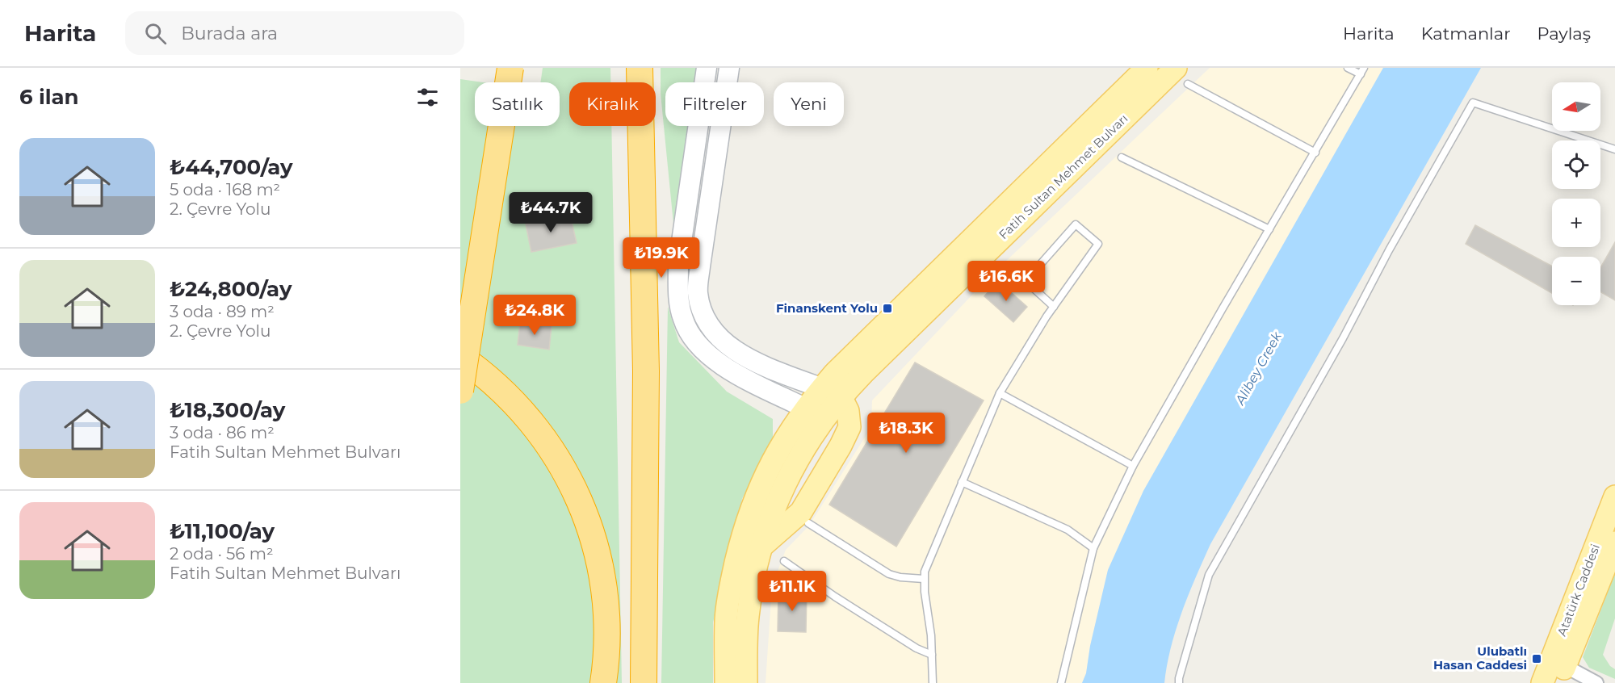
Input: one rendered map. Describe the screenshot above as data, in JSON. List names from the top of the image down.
{
  "streets": {
    "main road": ["Fatih Sultan Mehmet Bulvarı", "Atatürk Caddesi"]
  },
  "water": ["Alibey Creek"],
  "places": {
    "transit": ["Finanskent Yolu", "Ulubatlı Hasan Caddesi"]
  },
  "north": "left",
  "page": {
    "header": "Harita",
    "search": "Burada ara",
    "nav": ["Harita", "Katmanlar", "Paylaş"],
    "heading": "6 ilan",
    "map_buttons": ["+", "−"],
    "chip": [
      "Satılık",
      "Kiralık",
      "Filtreler",
      "Yeni"
    ],
    "list": [
      {
        "name": "₺44,700/ay",
        "note": "5 oda · 168 m² · 2. Çevre Yolu"
      },
      {
        "name": "₺24,800/ay",
        "note": "3 oda · 89 m² · 2. Çevre Yolu"
      },
      {
        "name": "₺18,300/ay",
        "note": "3 oda · 86 m² · Fatih Sultan Mehmet Bulvarı"
      },
      {
        "name": "₺11,100/ay",
        "note": "2 oda · 56 m² · Fatih Sultan Mehmet Bulvarı"
      }
    ],
    "price": [
      "₺44.7K",
      "₺19.9K",
      "₺16.6K",
      "₺24.8K",
      "₺18.3K",
      "₺11.1K"
    ]
  }
}
